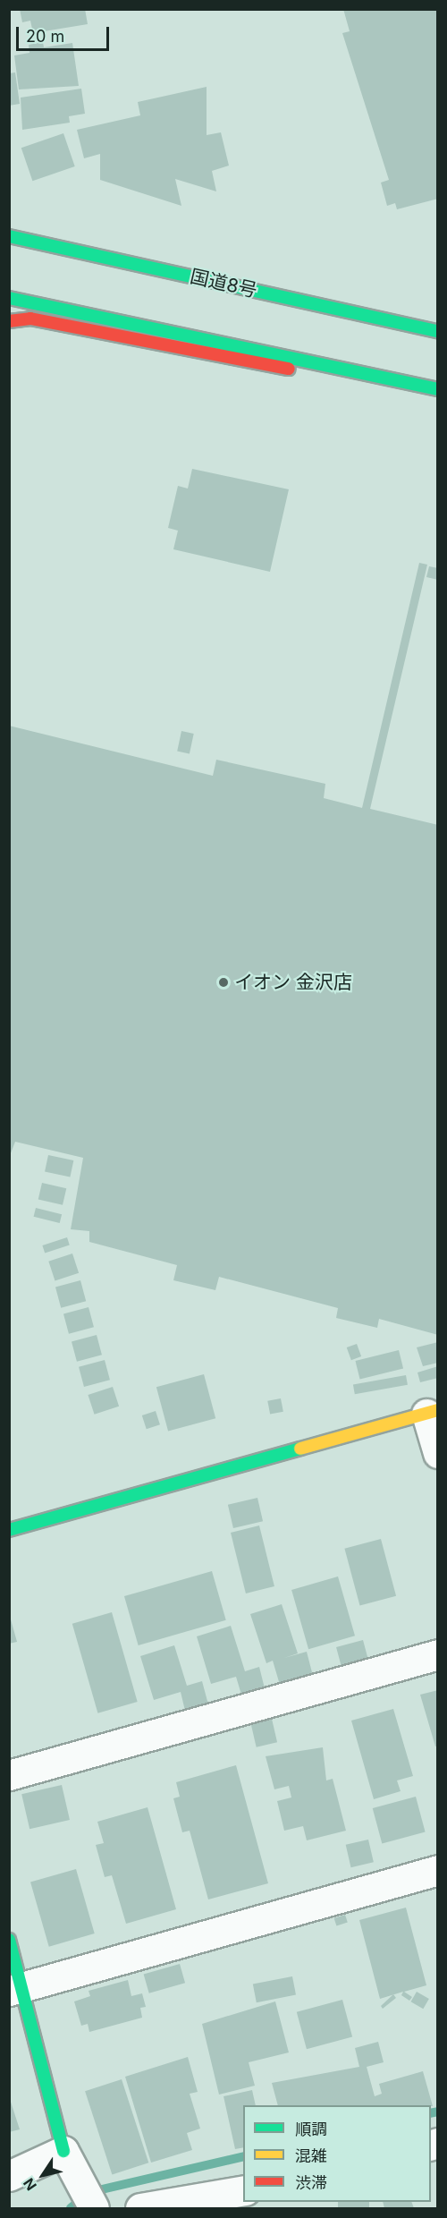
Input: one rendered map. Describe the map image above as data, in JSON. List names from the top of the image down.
{
  "streets": {
    "main road": ["国道8号"]
  },
  "places": ["イオン 金沢店"],
  "legend": ["順調", "混雑", "渋滞"],
  "scale_bar": "20 m",
  "north": "bottom left"
}
